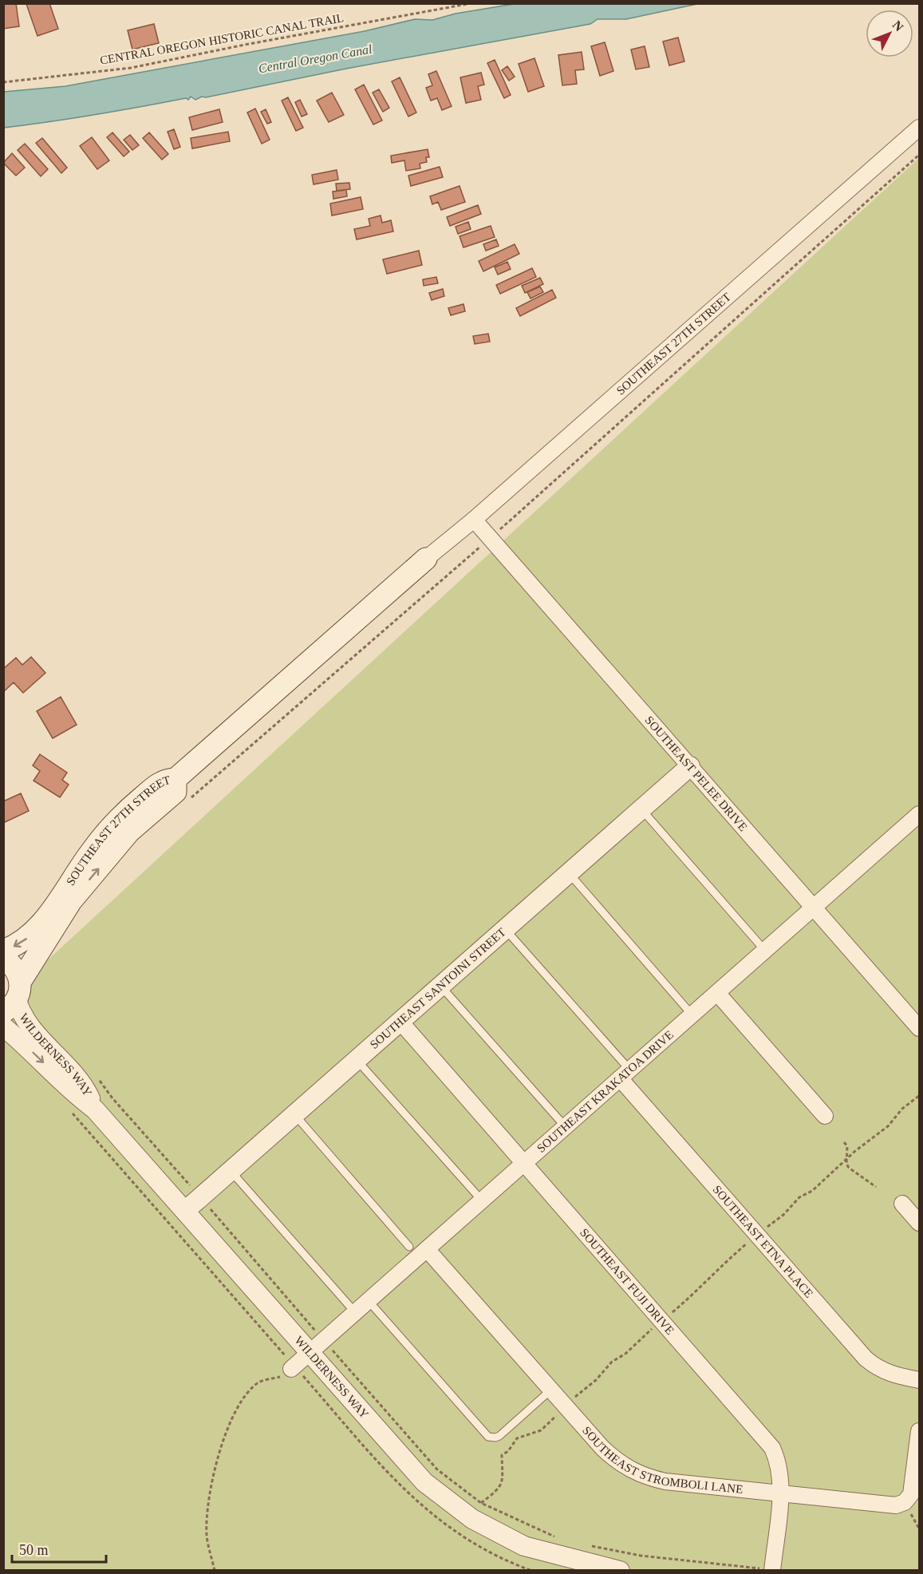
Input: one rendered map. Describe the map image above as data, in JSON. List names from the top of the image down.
{
  "streets": {
    "main road": ["SOUTHEAST 27TH STREET"],
    "street": [
      "SOUTHEAST PELEE DRIVE",
      "SOUTHEAST SANTOINI STREET",
      "WILDERNESS WAY",
      "SOUTHEAST KRAKATOA DRIVE",
      "SOUTHEAST ETNA PLACE",
      "SOUTHEAST FUJI DRIVE",
      "SOUTHEAST STROMBOLI LANE"
    ],
    "path": ["CENTRAL OREGON HISTORIC CANAL TRAIL"]
  },
  "crossings": [
    ["SOUTHEAST 27TH STREET", "SOUTHEAST PELEE DRIVE"],
    ["SOUTHEAST 27TH STREET", "WILDERNESS WAY"],
    ["SOUTHEAST PELEE DRIVE", "SOUTHEAST SANTOINI STREET"],
    ["SOUTHEAST PELEE DRIVE", "SOUTHEAST KRAKATOA DRIVE"],
    ["SOUTHEAST SANTOINI STREET", "WILDERNESS WAY"],
    ["SOUTHEAST SANTOINI STREET", "SOUTHEAST FUJI DRIVE"],
    ["WILDERNESS WAY", "SOUTHEAST KRAKATOA DRIVE"],
    ["SOUTHEAST KRAKATOA DRIVE", "SOUTHEAST ETNA PLACE"],
    ["SOUTHEAST KRAKATOA DRIVE", "SOUTHEAST FUJI DRIVE"],
    ["SOUTHEAST KRAKATOA DRIVE", "SOUTHEAST STROMBOLI LANE"],
    ["SOUTHEAST FUJI DRIVE", "SOUTHEAST STROMBOLI LANE"]
  ],
  "water": ["Central Oregon Canal"],
  "scale_bar": "50 m",
  "north": "top right"
}
